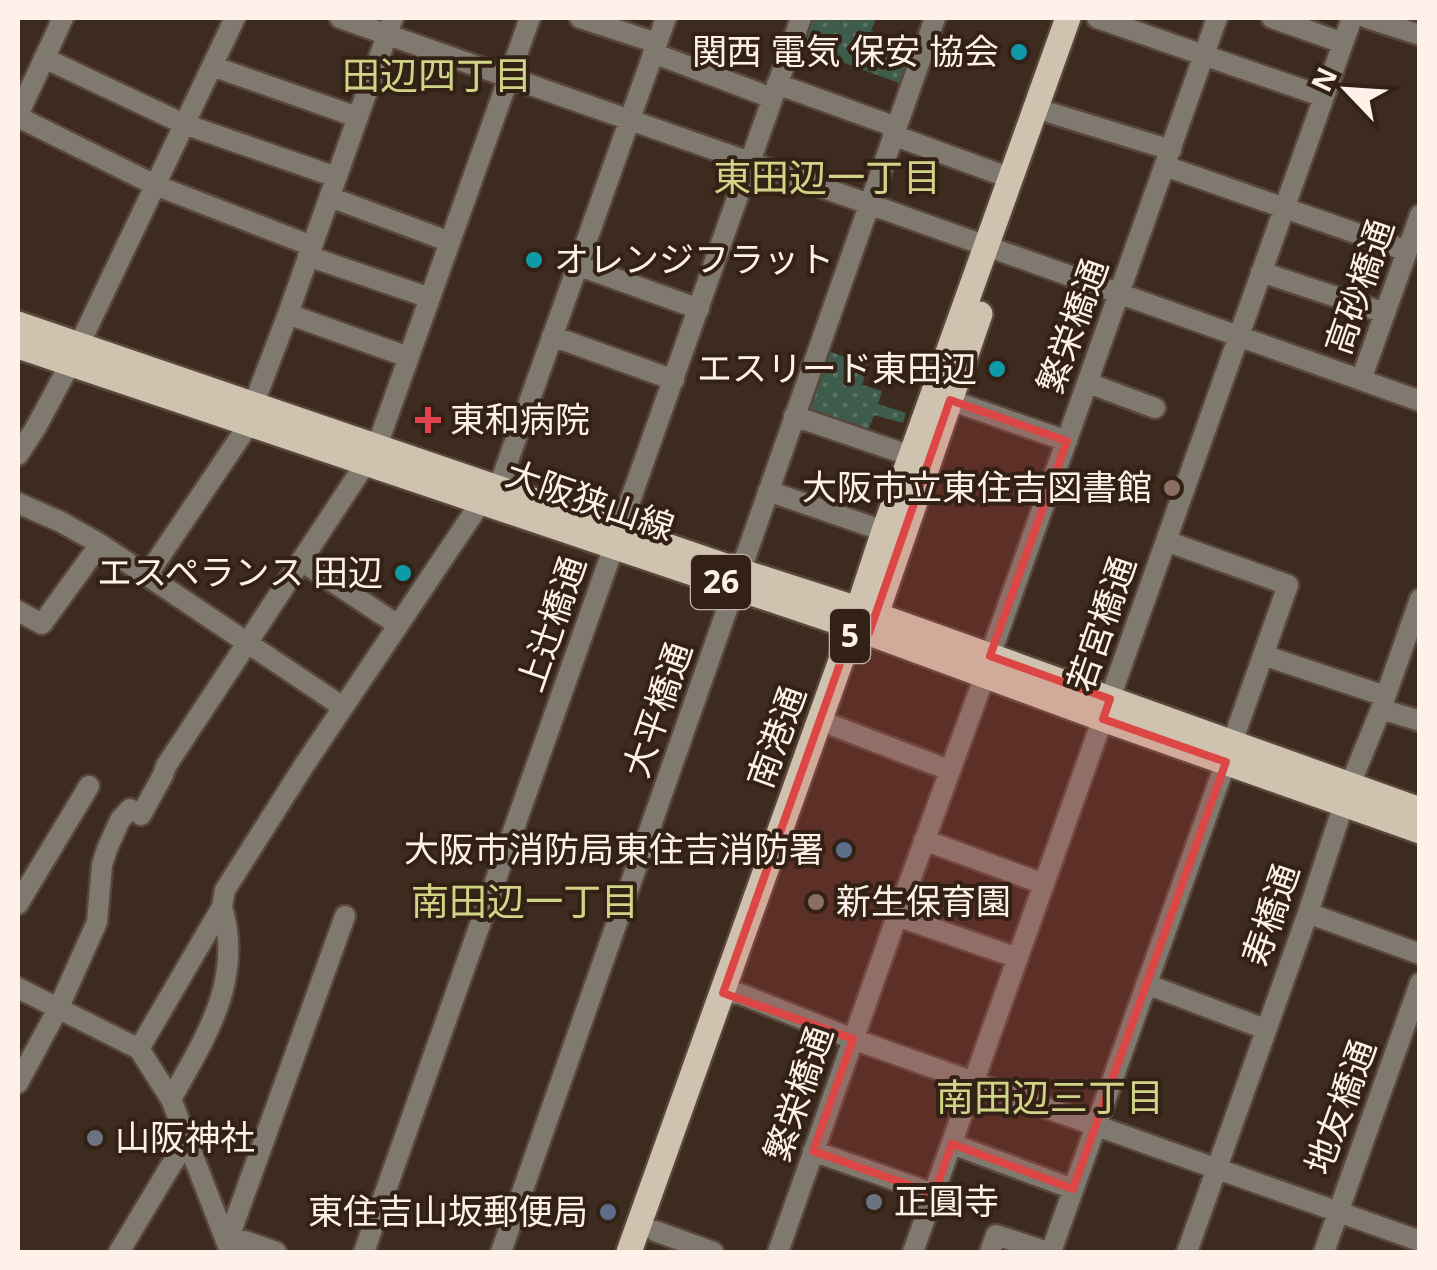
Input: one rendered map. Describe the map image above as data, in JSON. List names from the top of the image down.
{
  "streets": {
    "main road": [
      "大阪狭山線",
      "26",
      "5",
      "南港通"
    ],
    "street": [
      "高砂橋通",
      "繁栄橋通",
      "上辻橋通",
      "若宮橋通",
      "大平橋通",
      "寿橋通",
      "地友橋通"
    ]
  },
  "crossings": [
    ["繁栄橋通", "大阪狭山線"],
    ["大阪狭山線", "上辻橋通"],
    ["大阪狭山線", "若宮橋通"],
    ["大阪狭山線", "大平橋通"],
    ["大阪狭山線", "南港通"],
    ["大阪狭山線", "寿橋通"]
  ],
  "districts": [
    "田辺四丁目",
    "東田辺一丁目",
    "南田辺一丁目",
    "南田辺三丁目"
  ],
  "places": {
    "other": [
      "関西 電気 保安 協会",
      "オレンジフラット",
      "エスリード東田辺",
      "大阪市立東住吉図書館",
      "エスペランス 田辺",
      "大阪市消防局東住吉消防署",
      "新生保育園",
      "山阪神社",
      "正圓寺",
      "東住吉山坂郵便局"
    ],
    "health": ["東和病院"]
  },
  "north": "top left"
}
